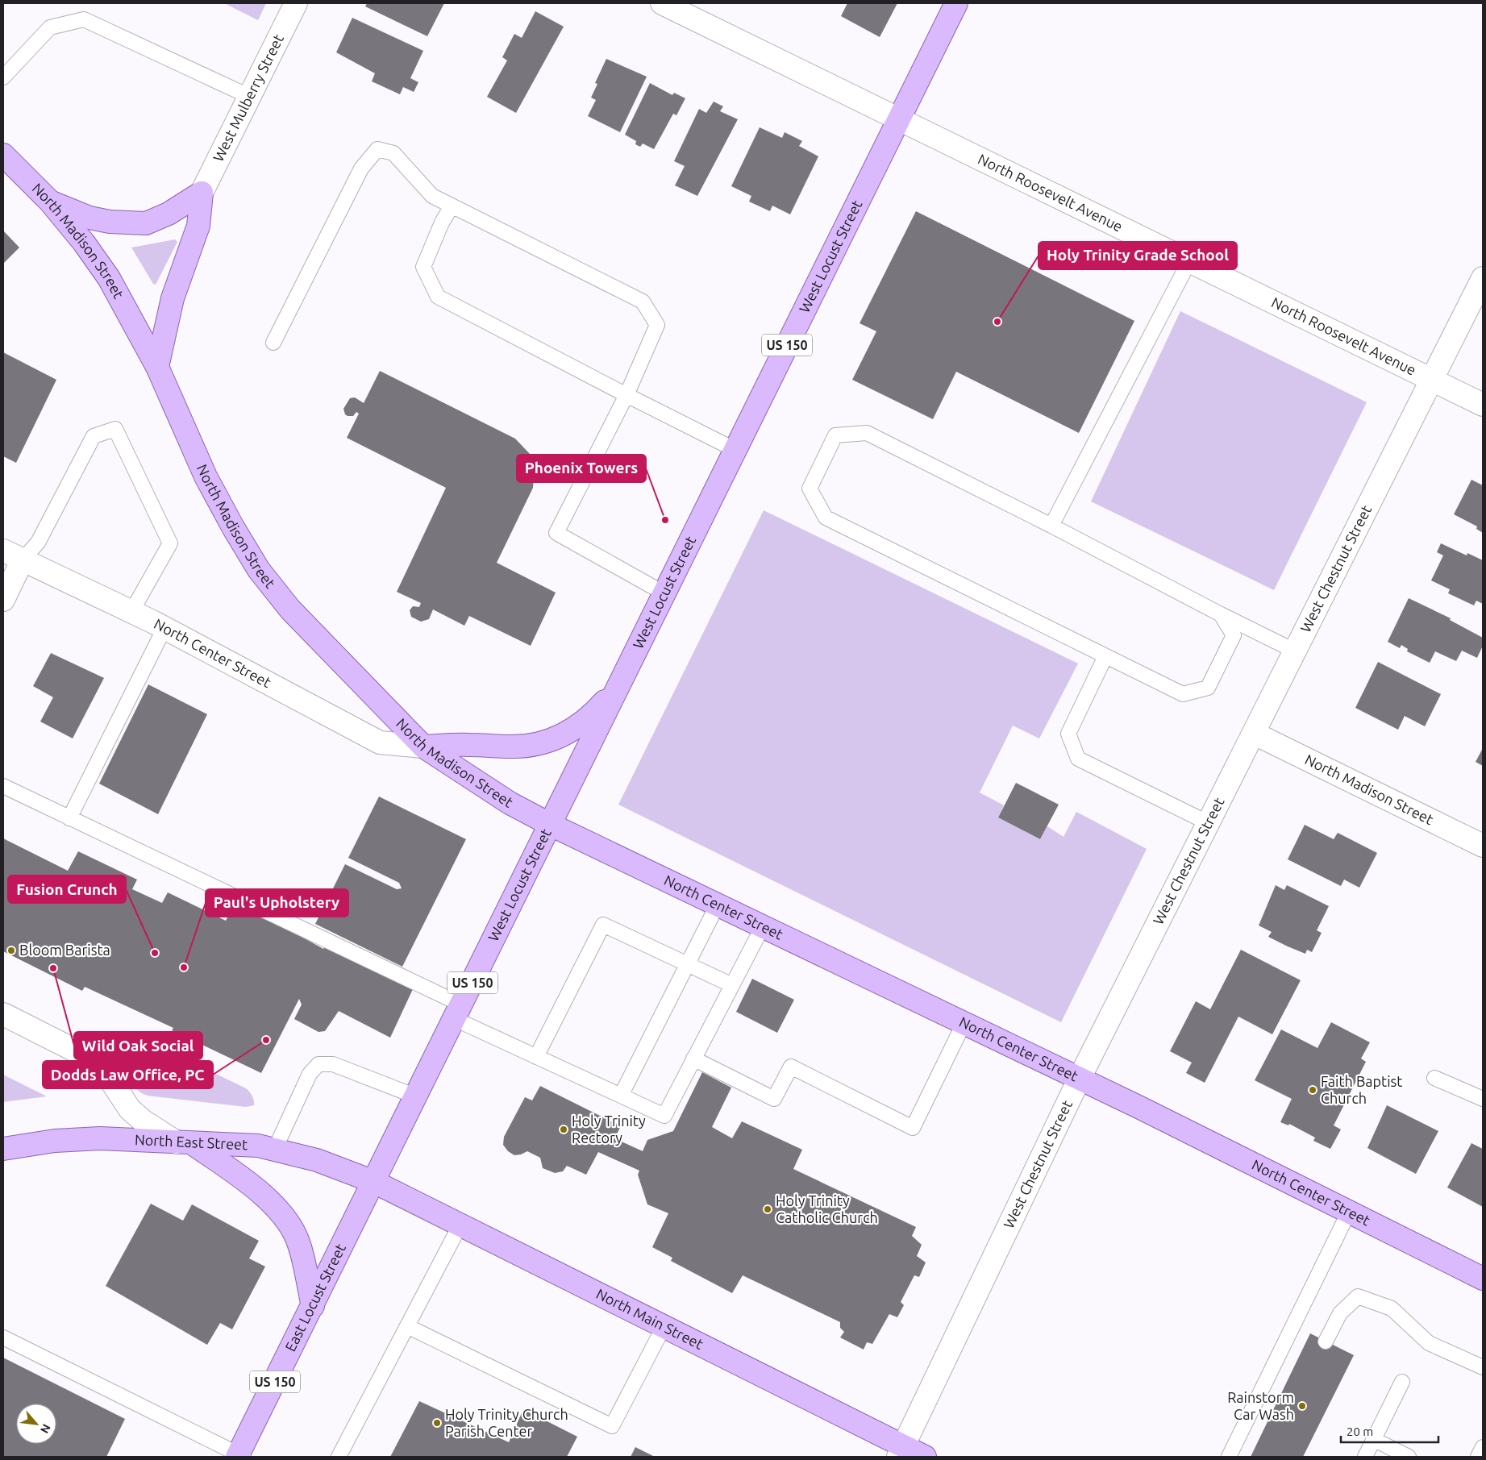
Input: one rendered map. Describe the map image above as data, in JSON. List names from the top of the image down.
{
  "streets": {
    "main road": [
      "North Madison Street",
      "West Locust Street",
      "US 150",
      "North Center Street",
      "North East Street",
      "East Locust Street",
      "North Main Street"
    ],
    "street": ["West Mulberry Street", "North Roosevelt Avenue", "West Chestnut Street"]
  },
  "crossings": [
    ["North Roosevelt Avenue", "West Locust Street"],
    ["North Roosevelt Avenue", "West Chestnut Street"],
    ["North Madison Street", "West Locust Street"],
    ["North Madison Street", "West Chestnut Street"],
    ["North Madison Street", "North Center Street"],
    ["West Locust Street", "North Center Street"],
    ["West Locust Street", "North East Street"],
    ["West Locust Street", "East Locust Street"],
    ["West Locust Street", "North Main Street"],
    ["West Chestnut Street", "North Center Street"],
    ["West Chestnut Street", "North Main Street"],
    ["North East Street", "East Locust Street"],
    ["North East Street", "North Main Street"],
    ["East Locust Street", "North Main Street"]
  ],
  "places": [
    "Holy Trinity Grade School",
    "Phoenix Towers",
    "Bloom Barista",
    "Fusion Crunch",
    "Paul's Upholstery",
    "Wild Oak Social",
    "Dodds Law Office, PC",
    "Faith Baptist Church",
    "Holy Trinity Rectory",
    "Holy Trinity Catholic Church",
    "Rainstorm Car Wash",
    "Holy Trinity Church Parish Center"
  ],
  "scale_bar": "20 m",
  "north": "bottom right"
}
